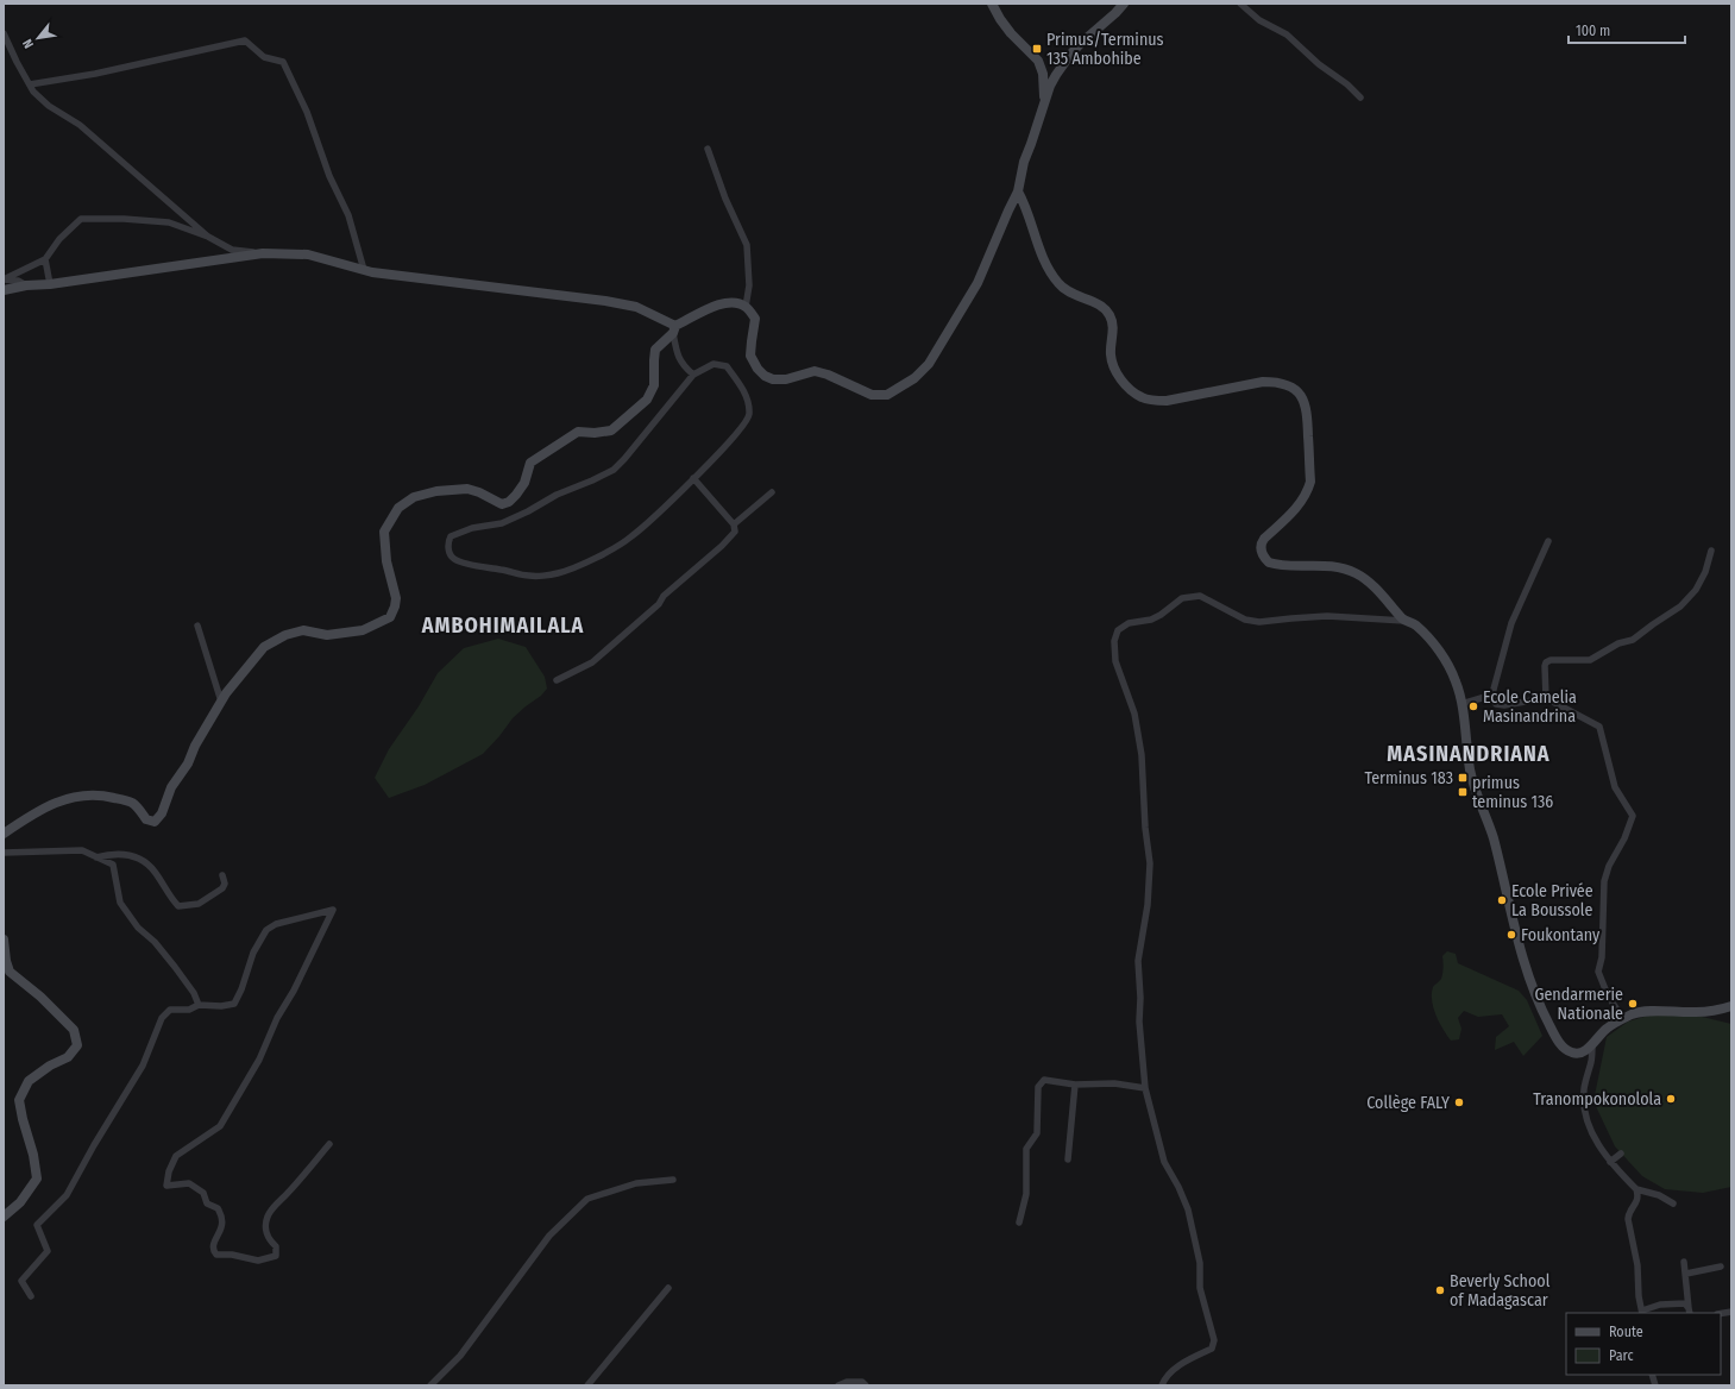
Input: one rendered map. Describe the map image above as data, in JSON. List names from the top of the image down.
{
  "districts": ["AMBOHIMAILALA", "MASINANDRIANA"],
  "places": {
    "transit": ["Primus/Terminus 135 Ambohibe", "Terminus 183", "primus teminus 136"],
    "other": [
      "Ecole Camelia Masinandrina",
      "Ecole Privée La Boussole",
      "Foukontany",
      "Gendarmerie Nationale",
      "Tranompokonolola",
      "Collège FALY",
      "Beverly School of Madagascar"
    ]
  },
  "legend": ["Route", "Parc"],
  "scale_bar": "100 m",
  "north": "bottom left"
}
